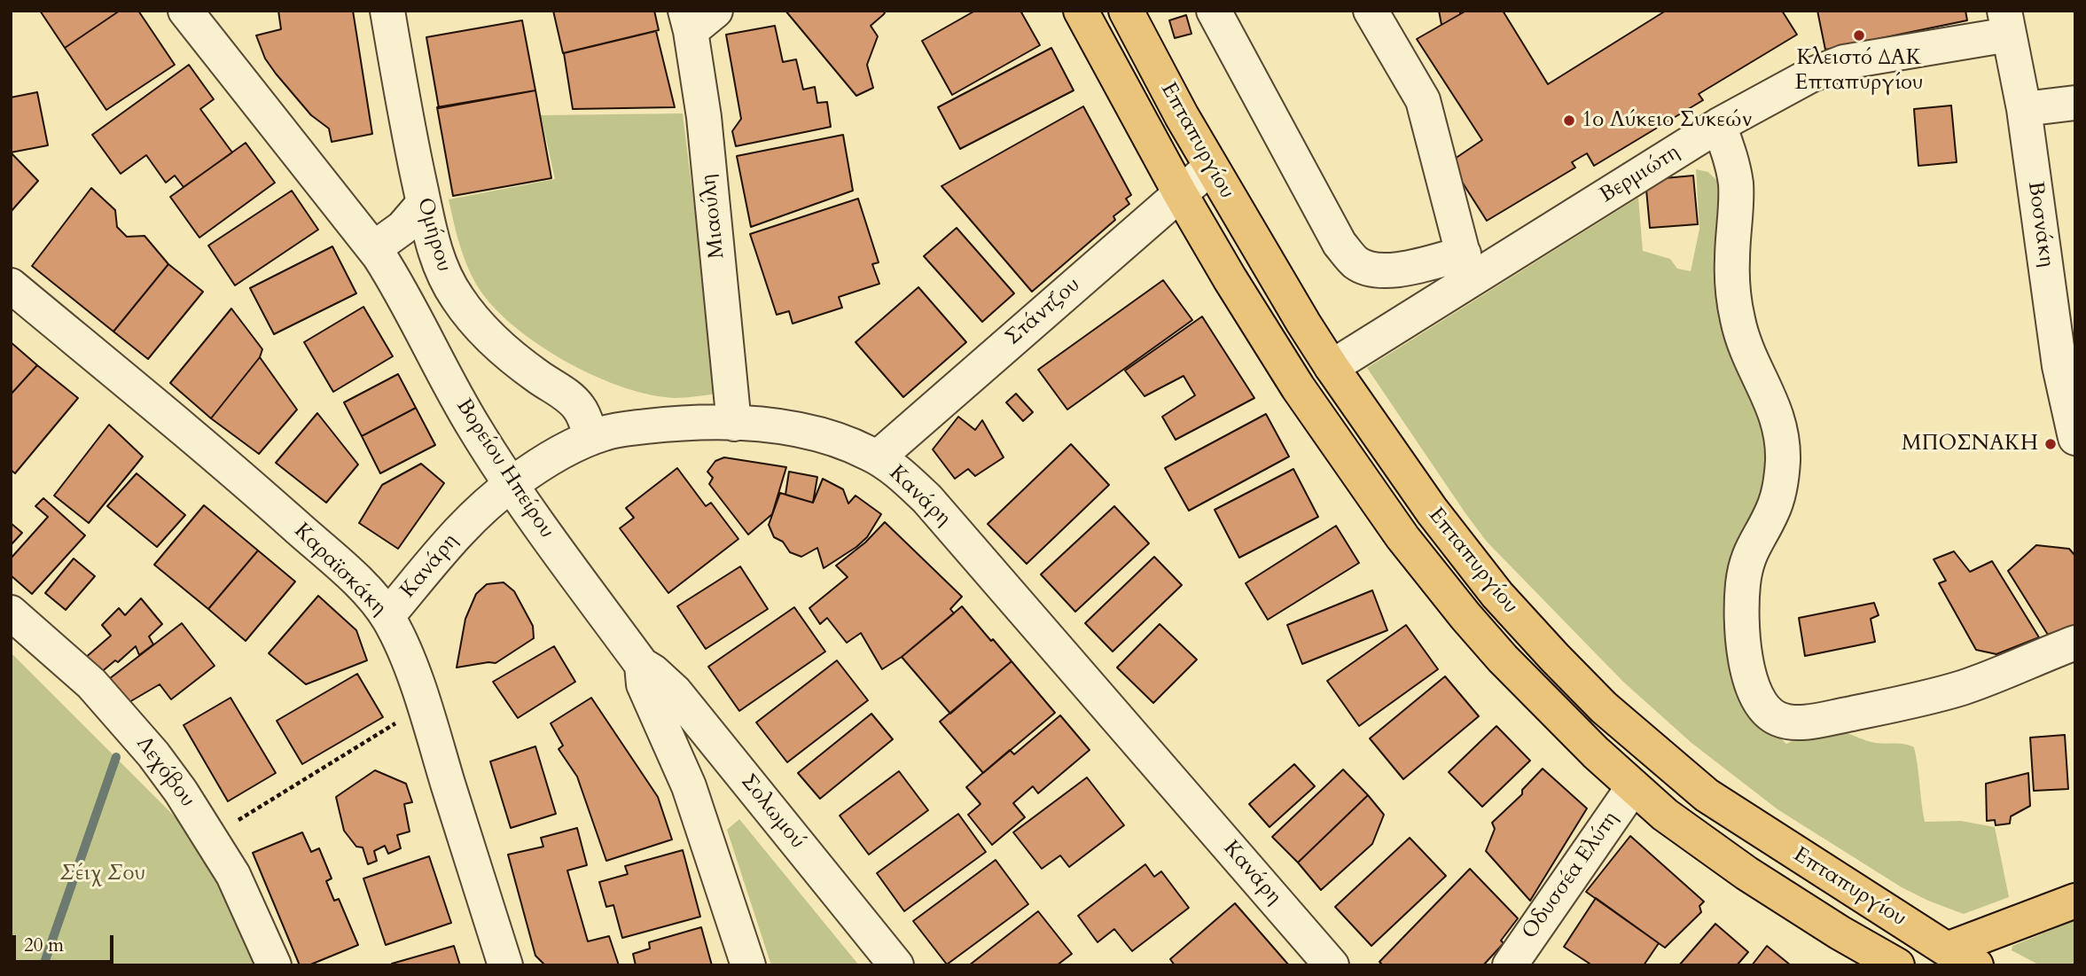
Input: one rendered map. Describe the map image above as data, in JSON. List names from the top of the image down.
{
  "streets": {
    "main road": ["Επταπυργίου"],
    "street": [
      "Βερμιώτη",
      "Μιαούλη",
      "Βοσνάκη",
      "Ομήρου",
      "Στάντζου",
      "Βορείου Ηπείρου",
      "Κανάρη",
      "Καραϊσκάκη",
      "Λεχόβου",
      "Σολωμού",
      "Οδυσσέα Ελύτη"
    ]
  },
  "crossings": [
    ["Επταπυργίου", "Βερμιώτη"],
    ["Επταπυργίου", "Στάντζου"],
    ["Επταπυργίου", "Οδυσσέα Ελύτη"],
    ["Βερμιώτη", "Βοσνάκη"],
    ["Μιαούλη", "Κανάρη"],
    ["Ομήρου", "Κανάρη"],
    ["Στάντζου", "Κανάρη"],
    ["Βορείου Ηπείρου", "Κανάρη"],
    ["Βορείου Ηπείρου", "Σολωμού"],
    ["Κανάρη", "Καραϊσκάκη"]
  ],
  "parks": ["Σέιχ Σου"],
  "places": ["Κλειστό ΔΑΚ Επταπυργίου", "1ο Λύκειο Συκεών", "ΜΠΟΣΝΑΚΗ"],
  "scale_bar": "20 m"
}
